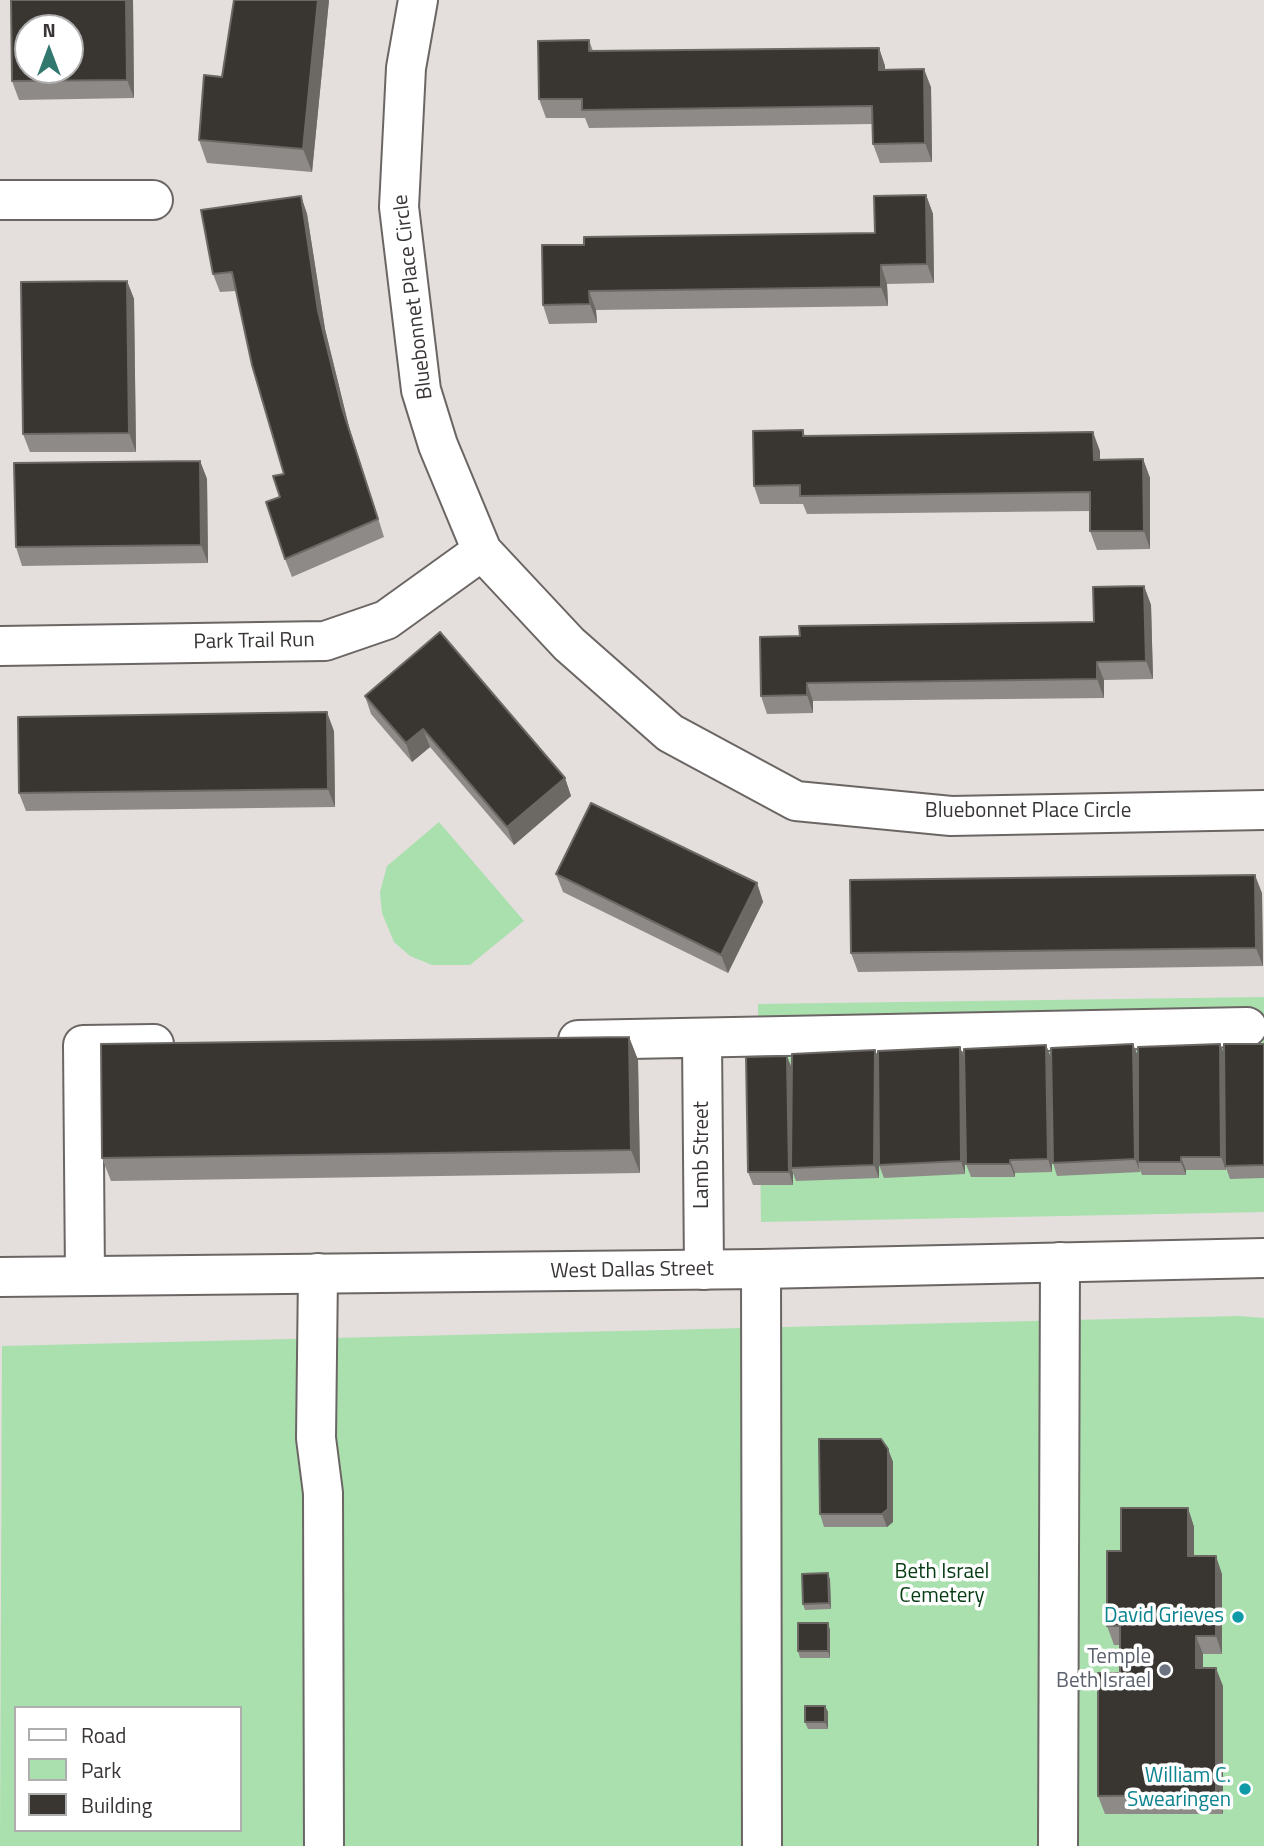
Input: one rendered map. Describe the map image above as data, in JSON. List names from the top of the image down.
{
  "streets": {
    "street": [
      "Bluebonnet Place Circle",
      "Park Trail Run",
      "Lamb Street",
      "West Dallas Street"
    ]
  },
  "crossings": [
    ["Bluebonnet Place Circle", "Park Trail Run"],
    ["Lamb Street", "West Dallas Street"]
  ],
  "parks": ["Beth Israel Cemetery"],
  "places": ["David Grieves", "Temple Beth Israel", "William C. Swearingen"],
  "legend": ["Road", "Park", "Building"],
  "north": "top"
}
